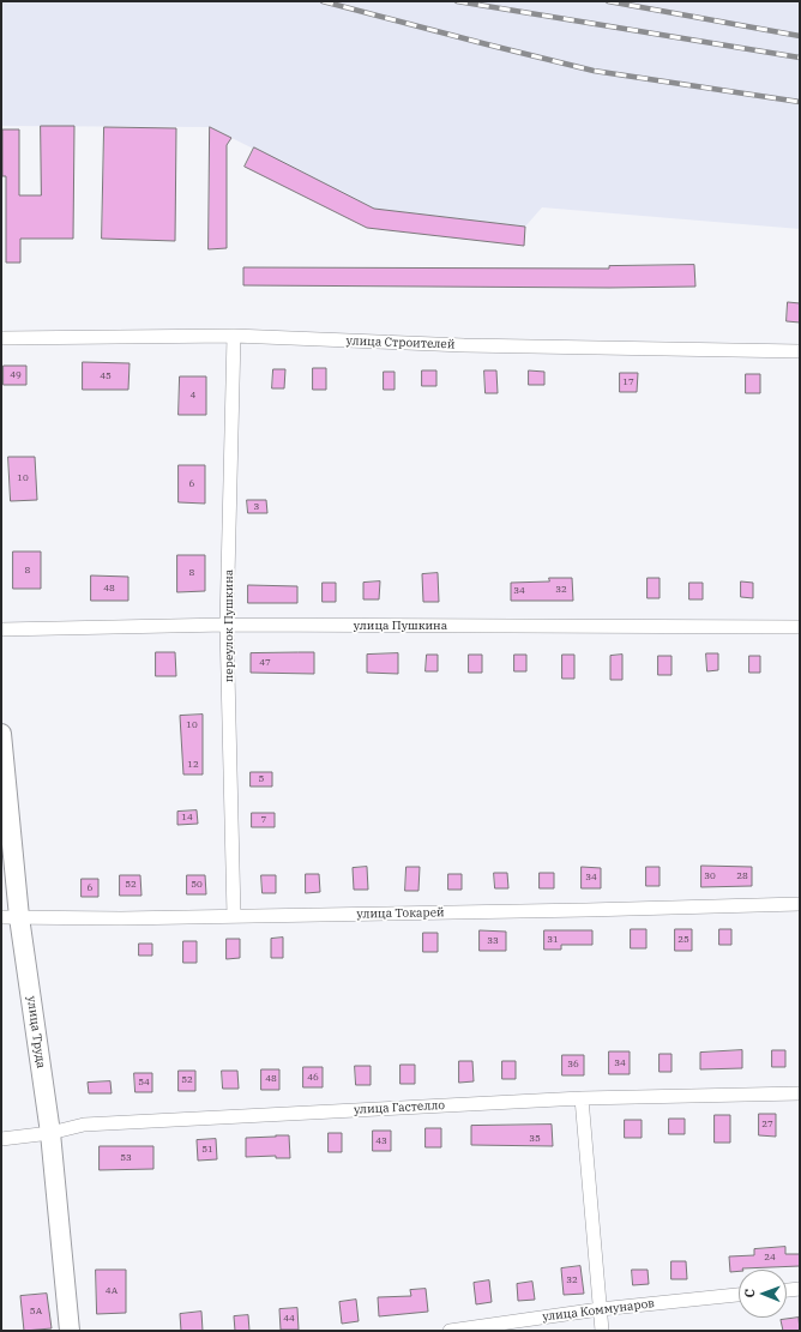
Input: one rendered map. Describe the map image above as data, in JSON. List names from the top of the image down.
{
  "streets": {
    "street": [
      "улица Строителей",
      "переулок Пушкина",
      "улица Пушкина",
      "улица Токарей",
      "улица Труда",
      "улица Гастелло",
      "улица Коммунаров"
    ]
  },
  "crossings": [
    ["улица Строителей", "переулок Пушкина"],
    ["переулок Пушкина", "улица Пушкина"],
    ["переулок Пушкина", "улица Токарей"],
    ["улица Токарей", "улица Труда"],
    ["улица Труда", "улица Гастелло"]
  ],
  "house_numbers": [
    "49",
    "45",
    "17",
    "4",
    "10",
    "6",
    "3",
    "8",
    "8",
    "48",
    "32",
    "34",
    "47",
    "10",
    "12",
    "5",
    "14",
    "7",
    "30",
    "28",
    "34",
    "52",
    "50",
    "6",
    "31",
    "25",
    "33",
    "34",
    "36",
    "46",
    "48",
    "52",
    "54",
    "27",
    "35",
    "43",
    "51",
    "53",
    "24",
    "32",
    "4А",
    "5А",
    "44"
  ],
  "north": "left"
}
